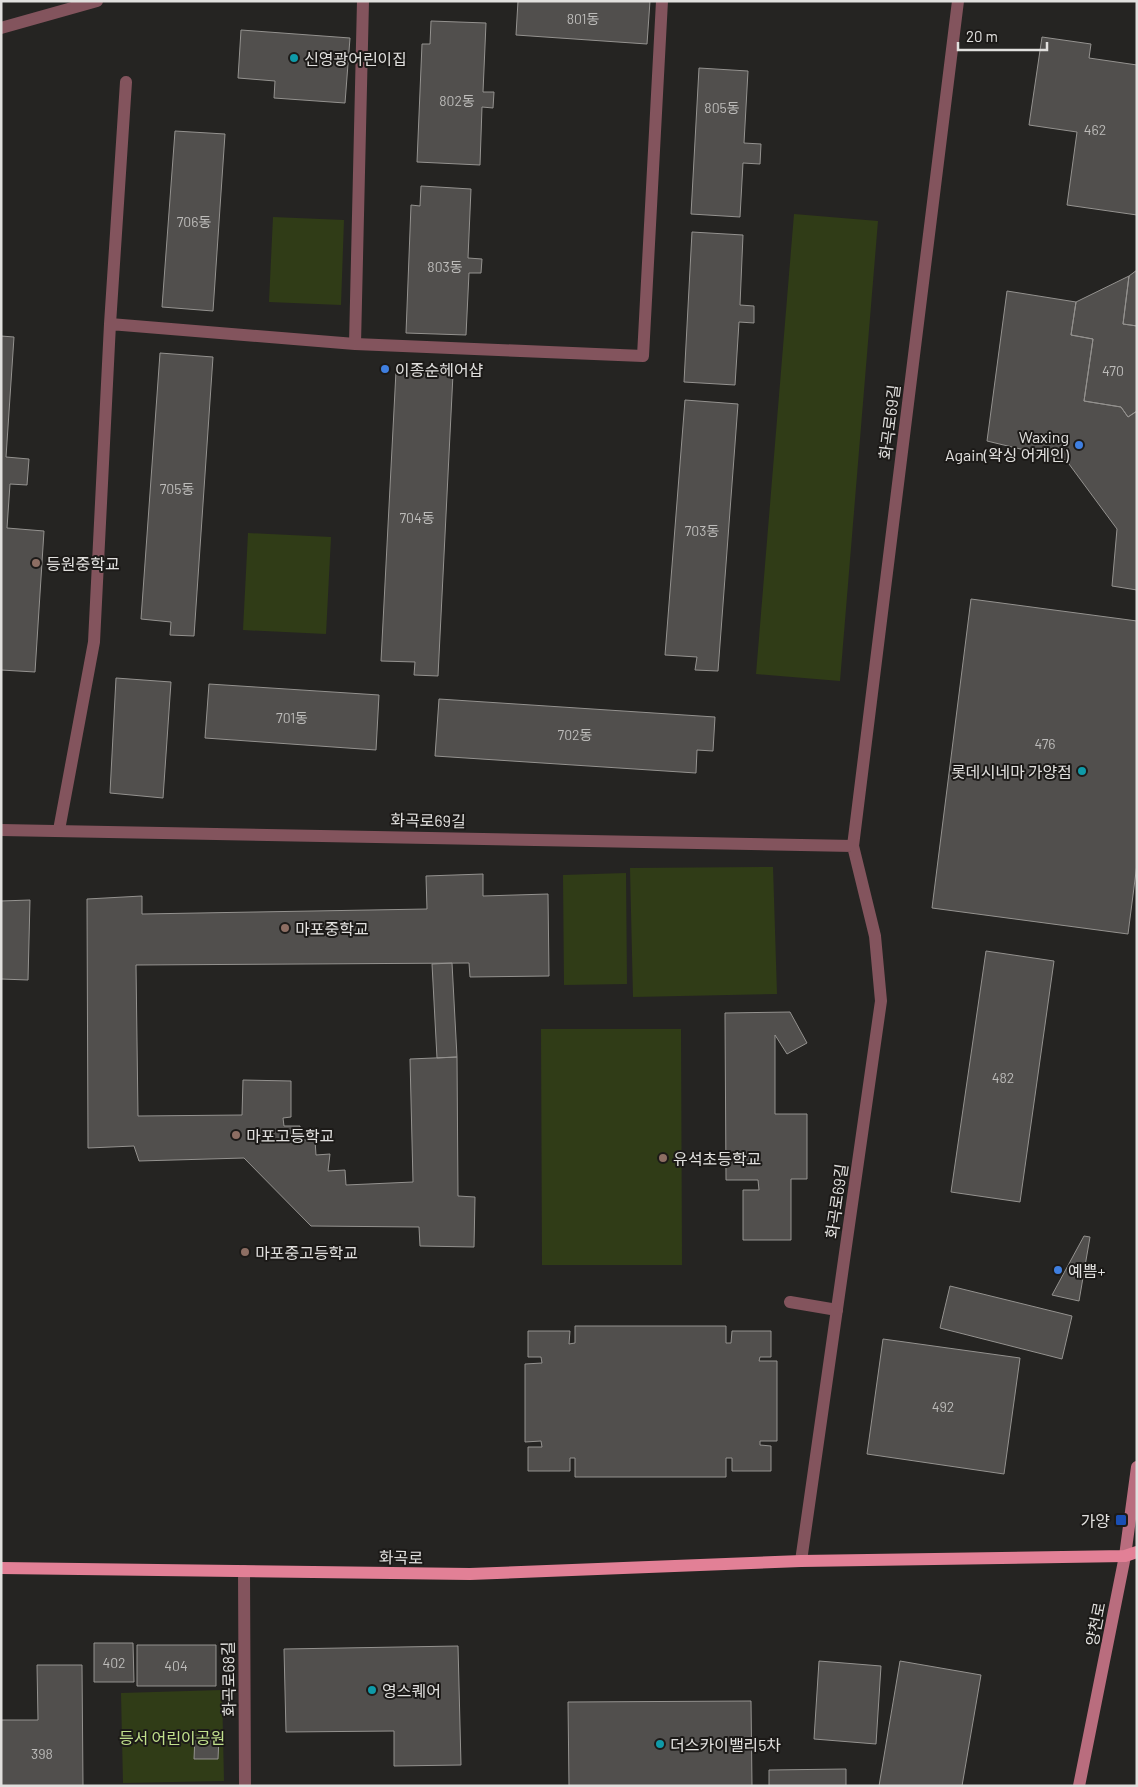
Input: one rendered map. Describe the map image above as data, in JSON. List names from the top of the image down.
{
  "streets": {
    "main road": ["화곡로", "양천로"],
    "street": ["화곡로69길", "화곡로68길"]
  },
  "crossings": [
    ["화곡로69길", "화곡로"],
    ["화곡로", "양천로"],
    ["화곡로", "화곡로68길"]
  ],
  "parks": ["등서 어린이공원"],
  "places": {
    "other": [
      "신영광어린이집",
      "이종순헤어샵",
      "Waxing Again(왁싱 어게인)",
      "등원중학교",
      "롯데시네마 가양점",
      "마포중학교",
      "마포고등학교",
      "유석초등학교",
      "마포중고등학교",
      "예쁨+",
      "영스퀘어",
      "더스카이밸리5차"
    ],
    "transit": ["가양"]
  },
  "house_numbers": [
    "801동",
    "802동",
    "805동",
    "462",
    "706동",
    "803동",
    "470",
    "705동",
    "704동",
    "703동",
    "701동",
    "702동",
    "476",
    "482",
    "492",
    "402",
    "404",
    "398"
  ],
  "scale_bar": "20 m"
}
